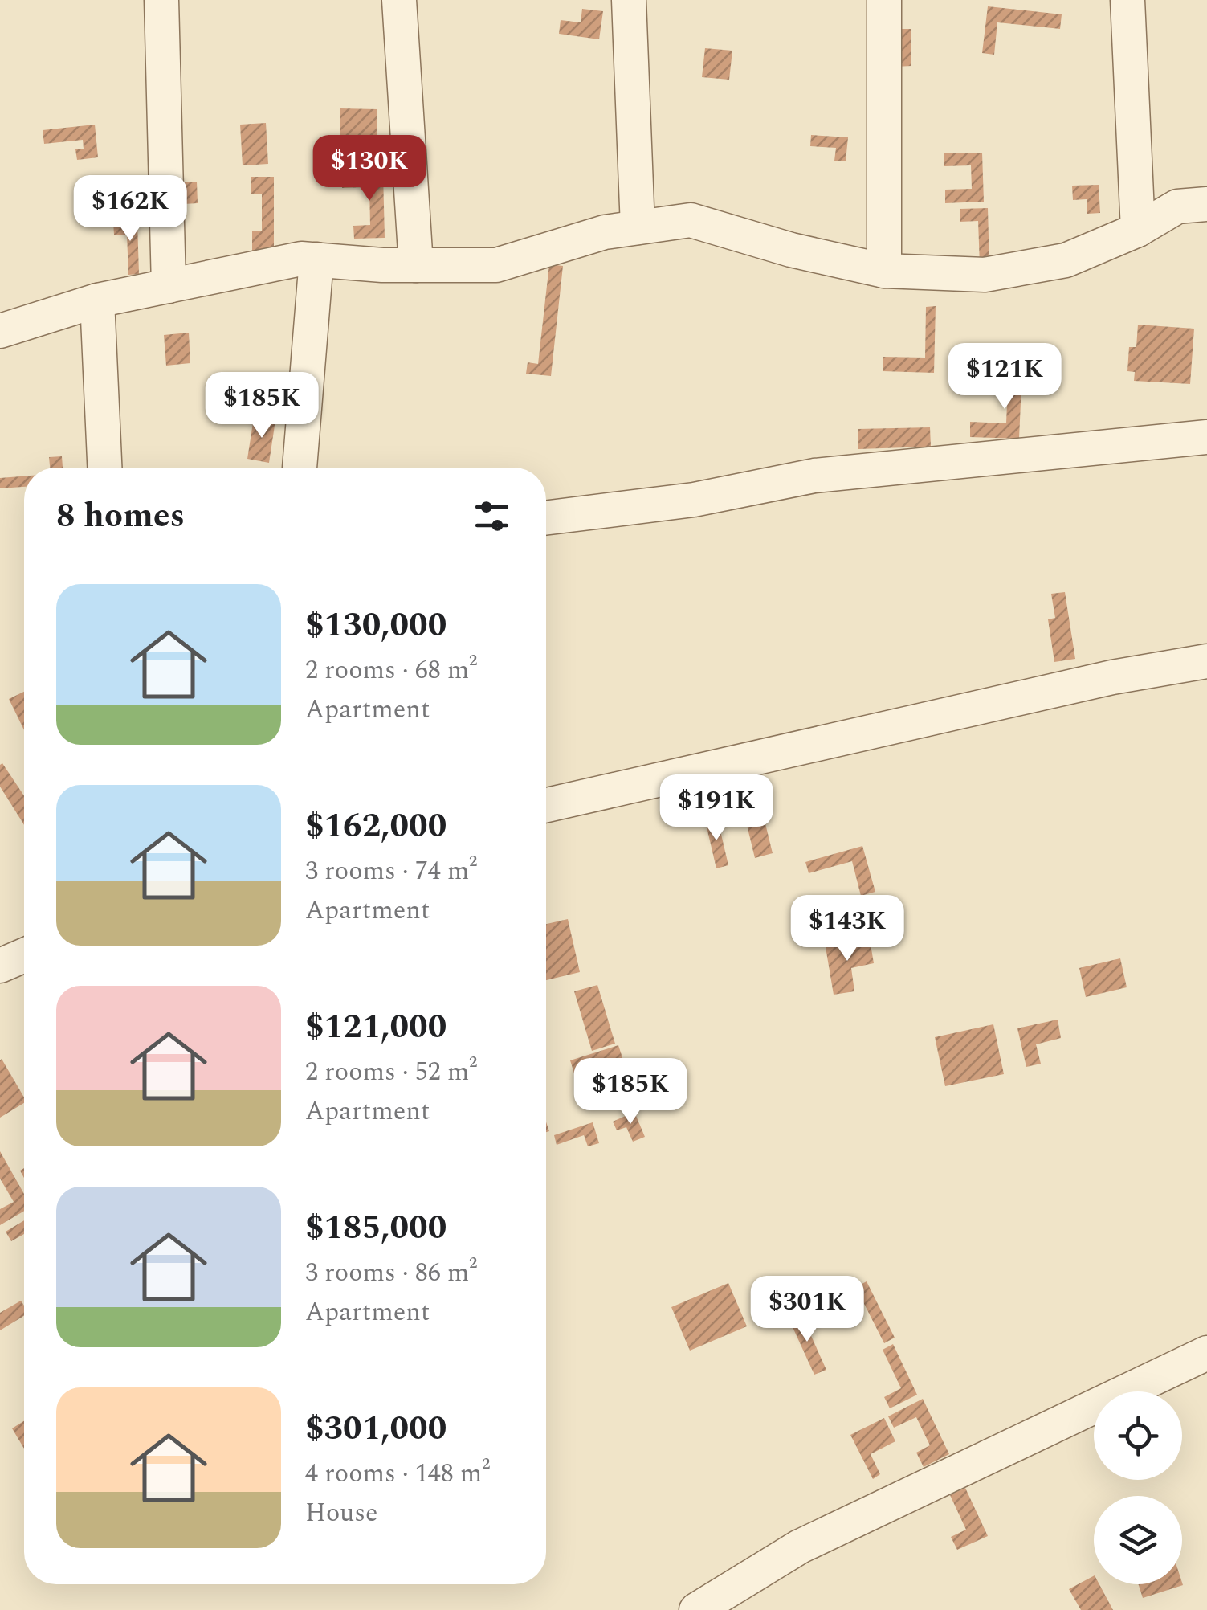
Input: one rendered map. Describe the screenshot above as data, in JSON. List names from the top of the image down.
{
  "page": {
    "price": [
      "$130K",
      "$162K",
      "$121K",
      "$185K",
      "$191K",
      "$143K",
      "$185K",
      "$301K"
    ],
    "heading": "8 homes",
    "list": [
      {
        "name": "$130,000",
        "note": "2 rooms · 68 m² · Apartment"
      },
      {
        "name": "$162,000",
        "note": "3 rooms · 74 m² · Apartment"
      },
      {
        "name": "$121,000",
        "note": "2 rooms · 52 m² · Apartment"
      },
      {
        "name": "$185,000",
        "note": "3 rooms · 86 m² · Apartment"
      },
      {
        "name": "$301,000",
        "note": "4 rooms · 148 m² · House"
      }
    ]
  }
}
